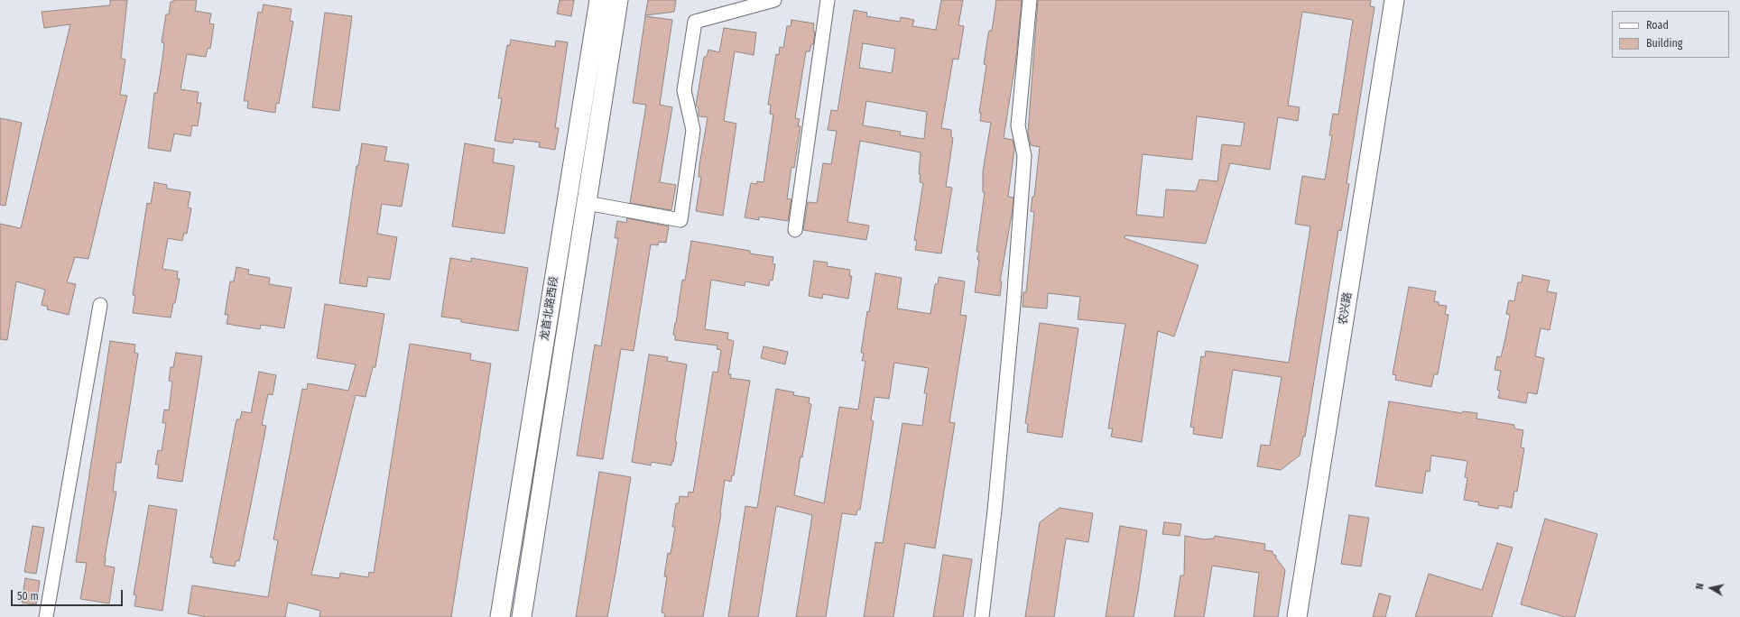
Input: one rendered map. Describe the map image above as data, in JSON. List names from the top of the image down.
{
  "streets": {
    "street": ["龙首北路西段", "农兴路"]
  },
  "legend": ["Road", "Building"],
  "scale_bar": "50 m",
  "north": "left"
}
